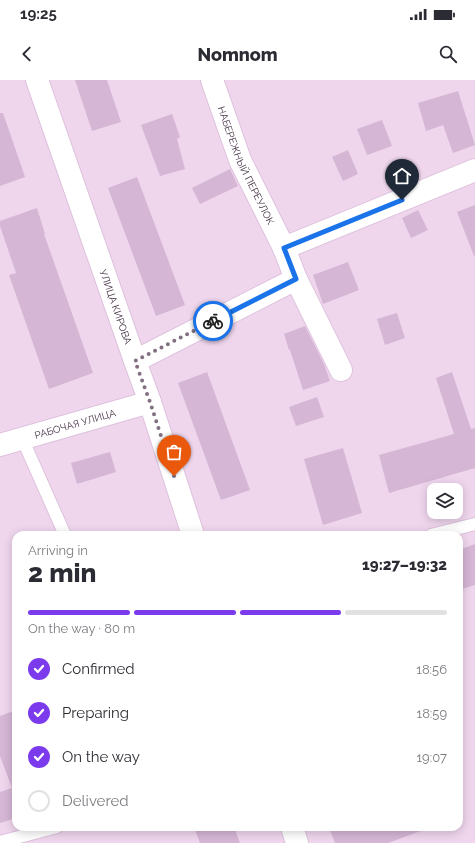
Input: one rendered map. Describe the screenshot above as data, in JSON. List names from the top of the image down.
{
  "streets": {
    "street": ["НАБЕРЕЖНЫЙ ПЕРЕУЛОК", "УЛИЦА КИРОВА", "РАБОЧАЯ УЛИЦА"]
  },
  "crossings": [
    ["УЛИЦА КИРОВА", "РАБОЧАЯ УЛИЦА"]
  ],
  "page": {
    "status": "19:25",
    "header": "Nomnom",
    "heading": ["2 min", "Arriving in", "19:27–19:32"],
    "bar": "On the way · 80 m",
    "list": [
      ["Confirmed", "18:56"],
      ["Preparing", "18:59"],
      ["On the way", "19:07"],
      "Delivered"
    ]
  }
}
